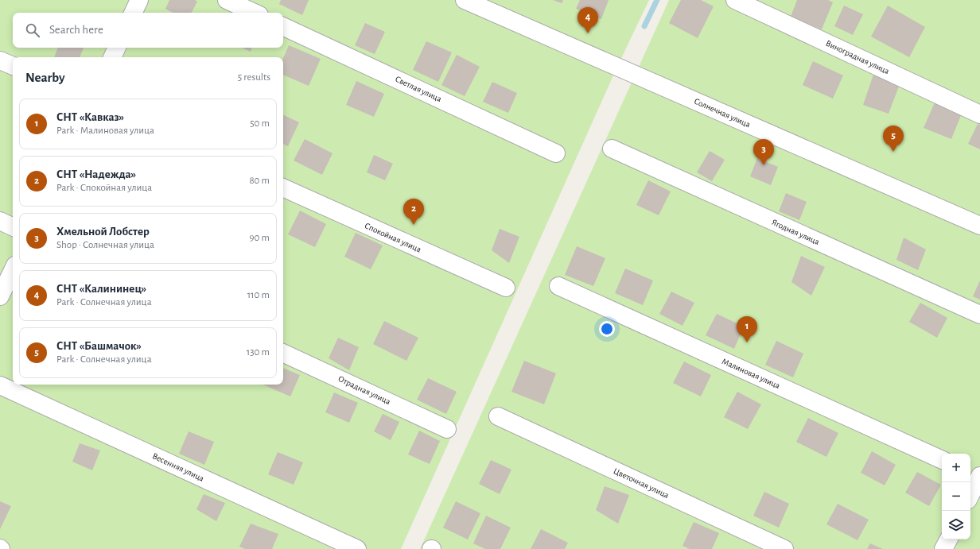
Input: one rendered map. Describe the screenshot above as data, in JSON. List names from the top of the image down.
{
  "streets": {
    "street": [
      "Виноградная улица",
      "Светлая улица",
      "Солнечная улица",
      "Ягодная улица",
      "Спокойная улица",
      "Малиновая улица",
      "Отрадная улица",
      "Весенняя улица",
      "Цветочная улица"
    ]
  },
  "page": {
    "pins": [
      "4",
      "5",
      "3",
      "2",
      "1"
    ],
    "search": "Search here",
    "heading": ["Nearby", "5 results"],
    "list": [
      {
        "mark": "1",
        "name": "СНТ «Кавказ»",
        "note": "Park · Малиновая улица",
        "value": "50 m"
      },
      {
        "mark": "2",
        "name": "СНТ «Надежда»",
        "note": "Park · Спокойная улица",
        "value": "80 m"
      },
      {
        "mark": "3",
        "name": "Хмельной Лобстер",
        "note": "Shop · Солнечная улица",
        "value": "90 m"
      },
      {
        "mark": "4",
        "name": "СНТ «Калининец»",
        "note": "Park · Солнечная улица",
        "value": "110 m"
      },
      {
        "mark": "5",
        "name": "СНТ «Башмачок»",
        "note": "Park · Солнечная улица",
        "value": "130 m"
      }
    ],
    "map_buttons": ["+", "−"]
  }
}
